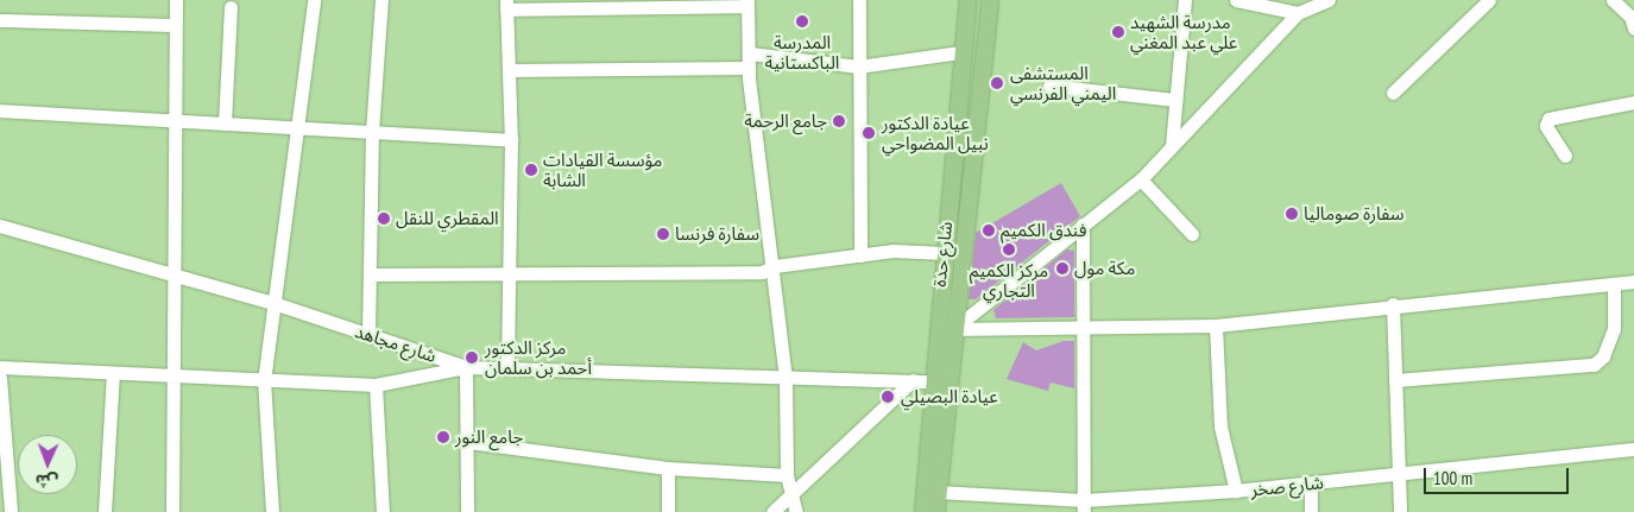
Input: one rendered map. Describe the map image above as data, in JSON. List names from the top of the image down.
{
  "streets": {
    "main road": ["شارع حدة"],
    "street": ["شارع مجاهد", "شارع صخر"]
  },
  "crossings": [
    ["شارع حدة", "شارع مجاهد"],
    ["شارع حدة", "شارع صخر"]
  ],
  "places": [
    "المدرسة الباكستانية",
    "مدرسة الشهيد علي عبد المغني",
    "المستشفى اليمني الفرنسي",
    "جامع الرحمة",
    "عيادة الدكتور نبيل المضواحي",
    "مؤسسة القيادات الشابة",
    "سفارة صوماليا",
    "المقطري للنقل",
    "فندق الكميم",
    "سفارة فرنسا",
    "مركز الكميم التجاري",
    "مكة مول",
    "مركز الدكتور أحمد بن سلمان",
    "عيادة البصيلي",
    "جامع النور"
  ],
  "scale_bar": "100 m",
  "north": "bottom"
}
